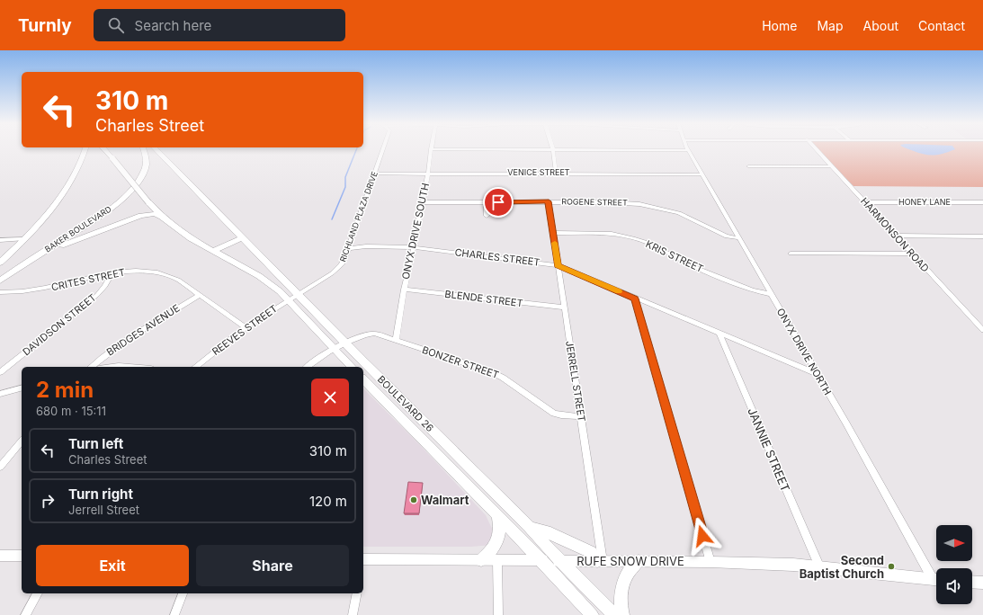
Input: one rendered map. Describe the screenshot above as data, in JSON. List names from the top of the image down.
{
  "streets": {
    "main road": ["BAKER BOULEVARD", "BOULEVARD 26", "RUFE SNOW DRIVE"],
    "street": [
      "VENICE STREET",
      "ROGENE STREET",
      "HONEY LANE",
      "RICHLAND PLAZA DRIVE",
      "ONYX DRIVE SOUTH",
      "HARMONSON ROAD",
      "KRIS STREET",
      "CHARLES STREET",
      "CRITES STREET",
      "BLENDE STREET",
      "DAVIDSON STREET",
      "BRIDGES AVENUE",
      "REEVES STREET",
      "ONYX DRIVE NORTH",
      "BONZER STREET",
      "JERRELL STREET",
      "JANNIE STREET"
    ]
  },
  "crossings": [
    ["VENICE STREET", "RICHLAND PLAZA DRIVE"],
    ["VENICE STREET", "ONYX DRIVE SOUTH"],
    ["VENICE STREET", "ONYX DRIVE NORTH"],
    ["ROGENE STREET", "ONYX DRIVE SOUTH"],
    ["ROGENE STREET", "ONYX DRIVE NORTH"],
    ["ROGENE STREET", "JERRELL STREET"],
    ["HONEY LANE", "HARMONSON ROAD"],
    ["RICHLAND PLAZA DRIVE", "CHARLES STREET"],
    ["RICHLAND PLAZA DRIVE", "REEVES STREET"],
    ["RICHLAND PLAZA DRIVE", "BOULEVARD 26"],
    ["ONYX DRIVE SOUTH", "CHARLES STREET"],
    ["ONYX DRIVE SOUTH", "BLENDE STREET"],
    ["ONYX DRIVE SOUTH", "BONZER STREET"],
    ["KRIS STREET", "ONYX DRIVE NORTH"],
    ["KRIS STREET", "JERRELL STREET"],
    ["CHARLES STREET", "ONYX DRIVE NORTH"],
    ["CHARLES STREET", "JERRELL STREET"],
    ["CHARLES STREET", "JANNIE STREET"],
    ["CRITES STREET", "DAVIDSON STREET"],
    ["CRITES STREET", "BRIDGES AVENUE"],
    ["CRITES STREET", "REEVES STREET"],
    ["BLENDE STREET", "JERRELL STREET"],
    ["REEVES STREET", "BOULEVARD 26"],
    ["BONZER STREET", "JERRELL STREET"],
    ["BONZER STREET", "BOULEVARD 26"],
    ["JERRELL STREET", "RUFE SNOW DRIVE"],
    ["BOULEVARD 26", "RUFE SNOW DRIVE"],
    ["JANNIE STREET", "RUFE SNOW DRIVE"]
  ],
  "places": ["Walmart", "Second Baptist Church"],
  "north": "right",
  "page": {
    "header": "Turnly",
    "search": "Search here",
    "nav": [
      "Home",
      "Map",
      "About",
      "Contact"
    ],
    "turn": ["310 m", "Charles Street"],
    "heading": ["2 min", "680 m · 15:11"],
    "list": [
      {
        "name": "Turn left",
        "note": "Charles Street",
        "value": "310 m"
      },
      {
        "name": "Turn right",
        "note": "Jerrell Street",
        "value": "120 m"
      }
    ],
    "buttons": ["Exit", "Share"]
  }
}
